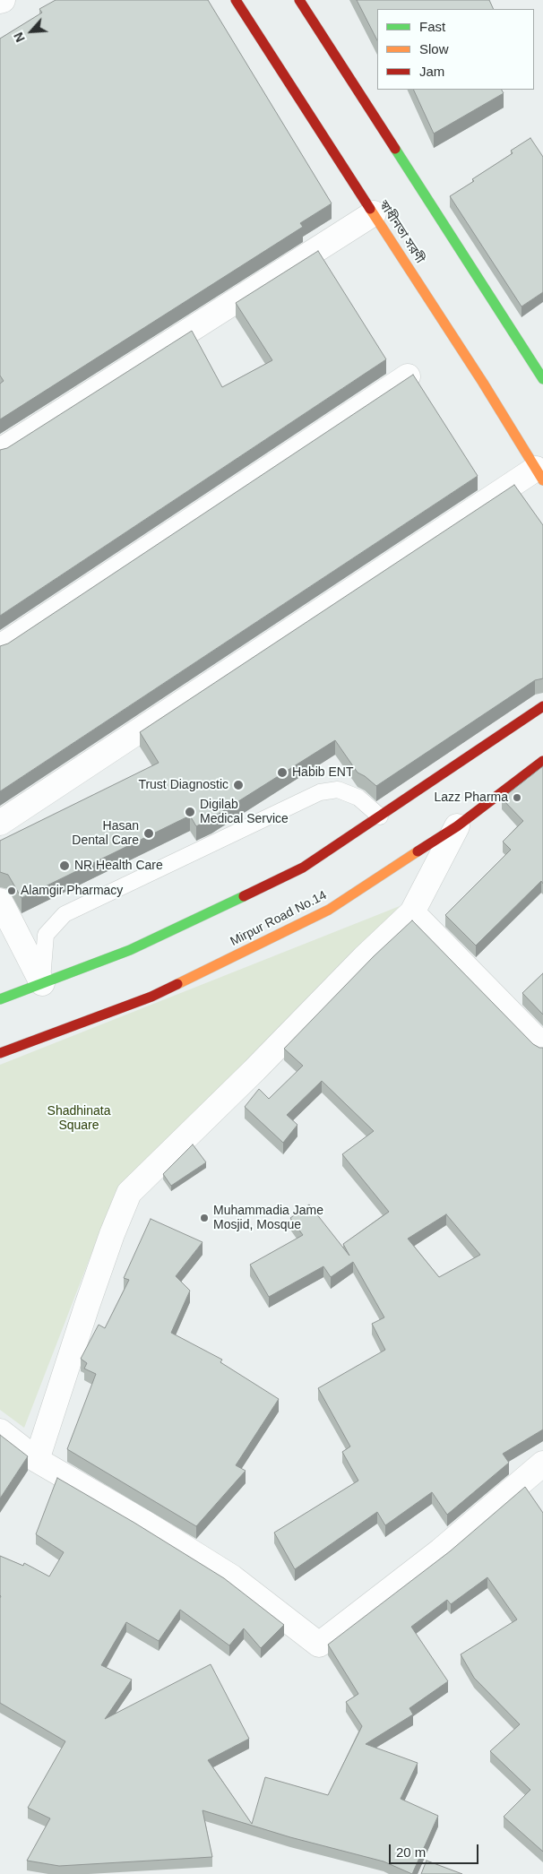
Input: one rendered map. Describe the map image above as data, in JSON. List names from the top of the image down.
{
  "streets": {
    "main road": ["স্বাধীনতা সরণী", "Mirpur Road No.14"]
  },
  "parks": ["Shadhinata Square"],
  "places": [
    "Habib ENT",
    "Trust Diagnostic",
    "Lazz Pharma",
    "Digilab Medical Service",
    "Hasan Dental Care",
    "NR Health Care",
    "Alamgir Pharmacy",
    "Muhammadia Jame Mosjid, Mosque"
  ],
  "legend": ["Fast", "Slow", "Jam"],
  "scale_bar": "20 m",
  "north": "bottom left"
}
